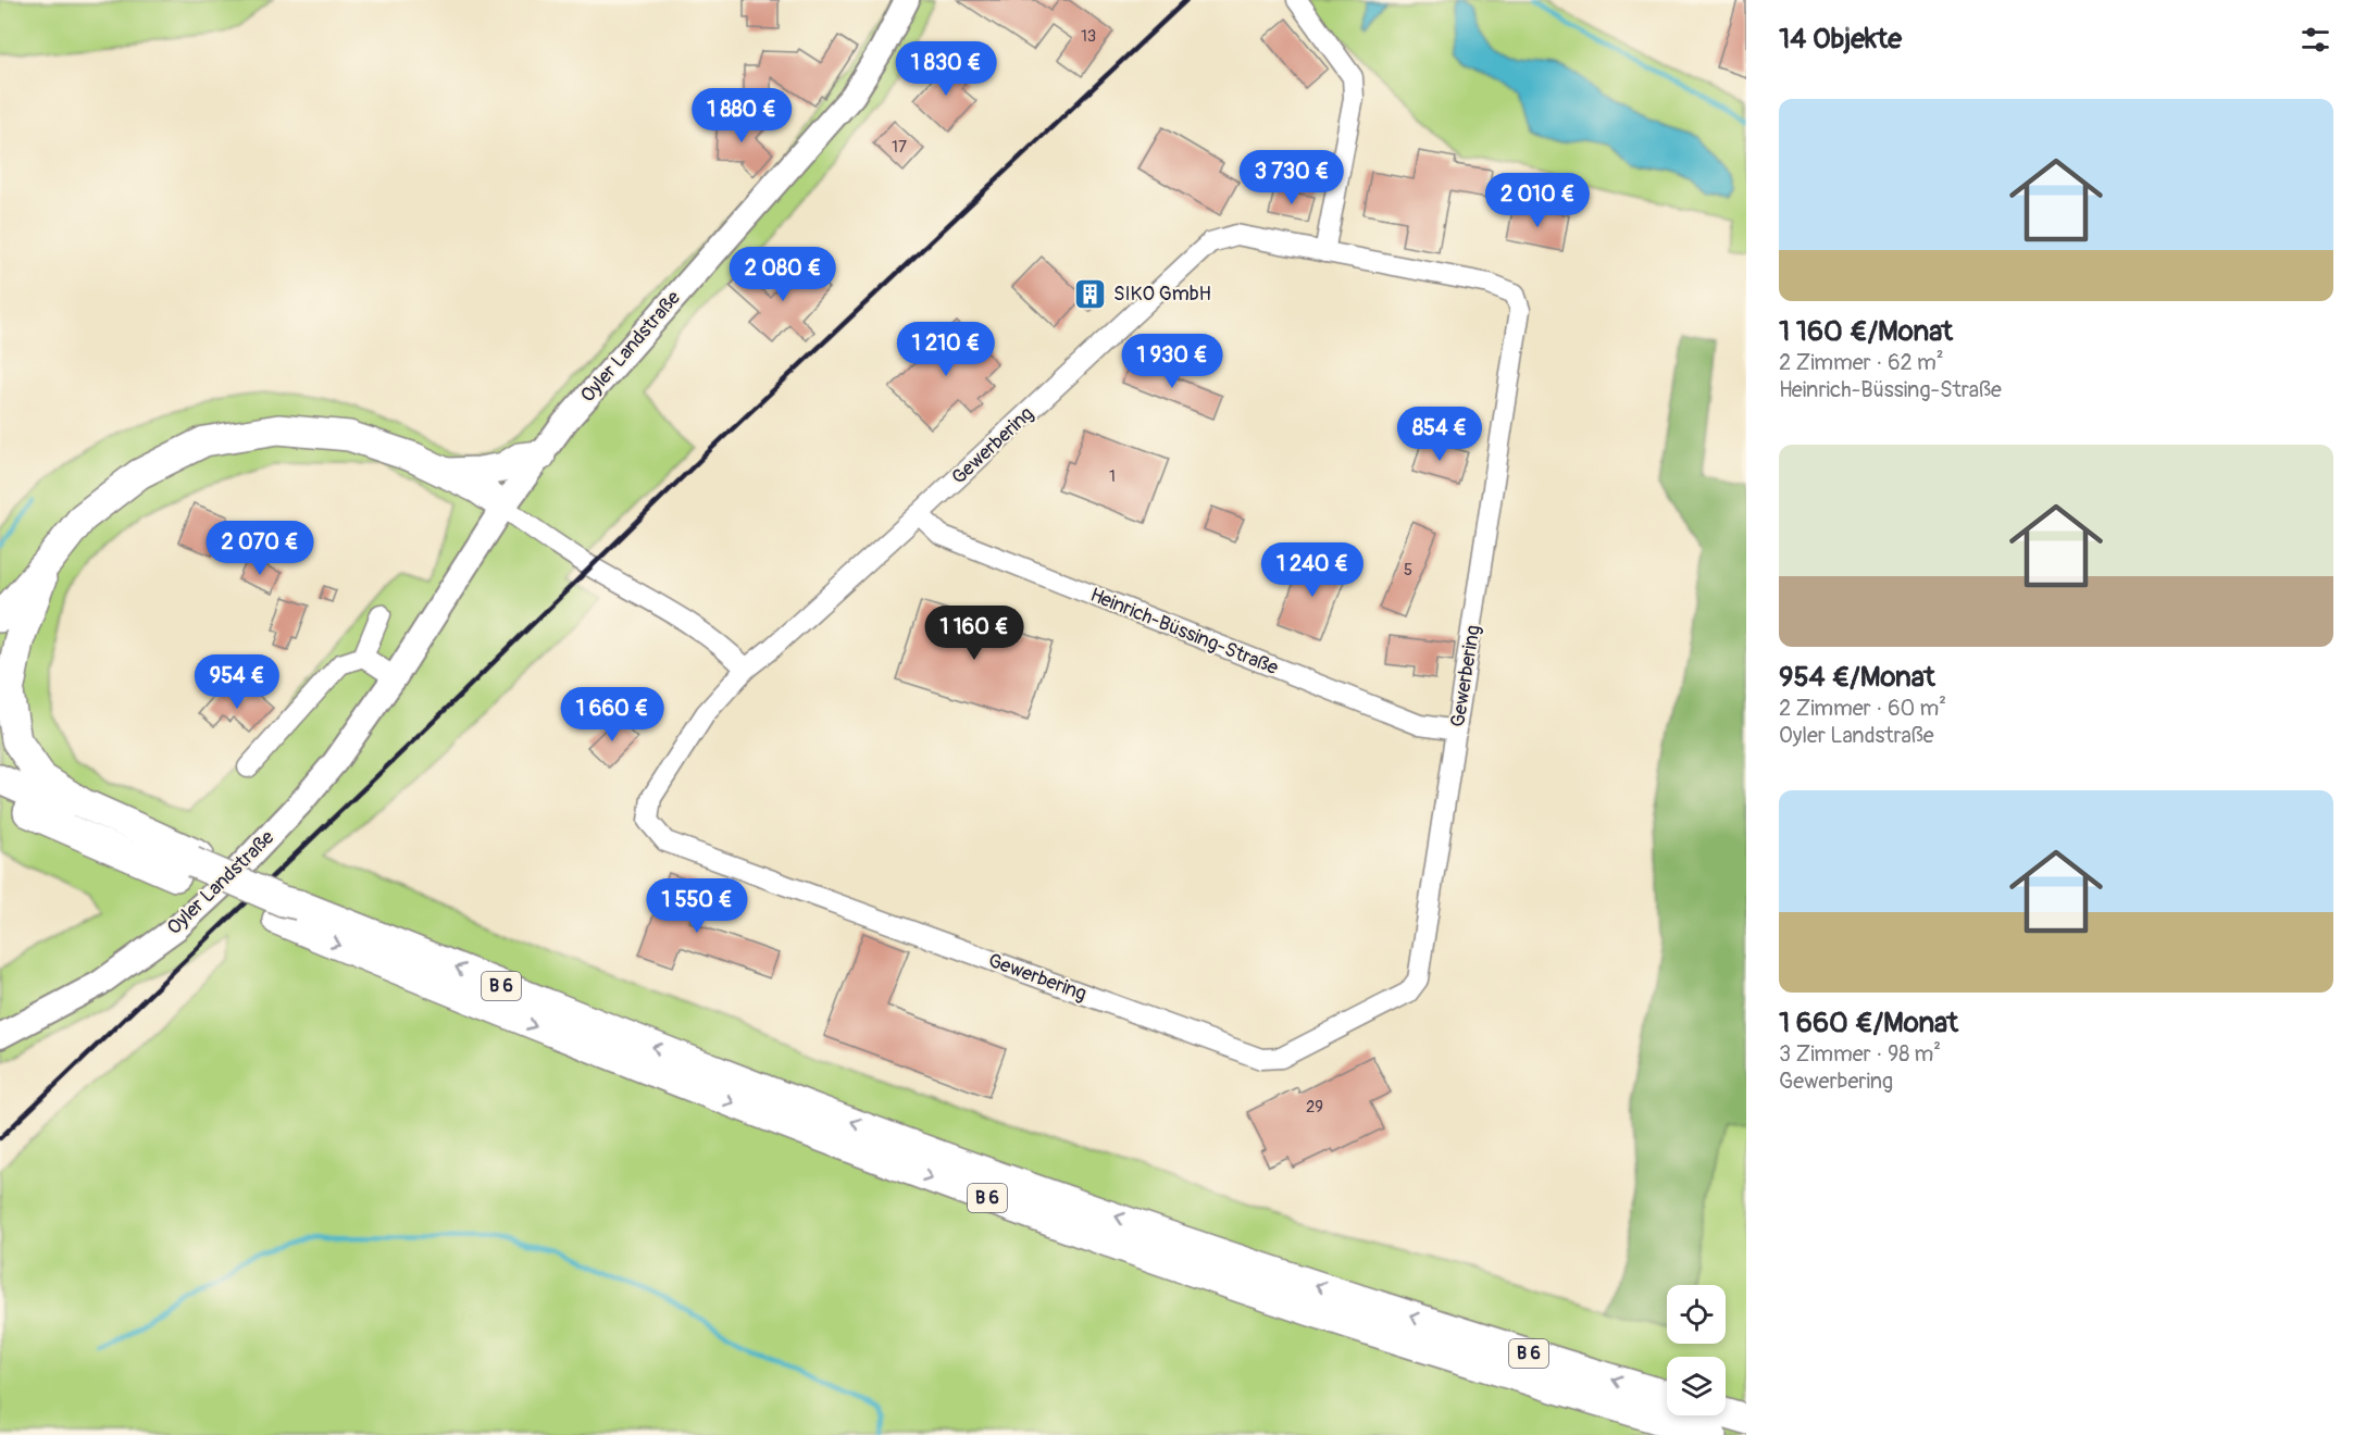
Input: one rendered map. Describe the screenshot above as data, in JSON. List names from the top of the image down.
{
  "streets": {
    "highway": ["B 6"],
    "main road": ["Oyler Landstraße"],
    "street": ["Gewerbering", "Heinrich-Büssing-Straße"]
  },
  "crossings": [
    ["Gewerbering", "Heinrich-Büssing-Straße"]
  ],
  "places": {
    "building": ["SIKO GmbH"]
  },
  "house_numbers": [
    "13",
    "17",
    "1",
    "5",
    "29"
  ],
  "page": {
    "heading": "14 Objekte",
    "price": [
      "1 830 €",
      "1 880 €",
      "3 730 €",
      "2 010 €",
      "2 080 €",
      "1 210 €",
      "1 930 €",
      "854 €",
      "2 070 €",
      "1 240 €",
      "1 160 €",
      "954 €",
      "1 660 €",
      "1 550 €"
    ],
    "list": [
      {
        "name": "1 160 €/Monat",
        "note": "2 Zimmer · 62 m² · Heinrich-Büssing-Straße"
      },
      {
        "name": "954 €/Monat",
        "note": "2 Zimmer · 60 m² · Oyler Landstraße"
      },
      {
        "name": "1 660 €/Monat",
        "note": "3 Zimmer · 98 m² · Gewerbering"
      }
    ]
  }
}
